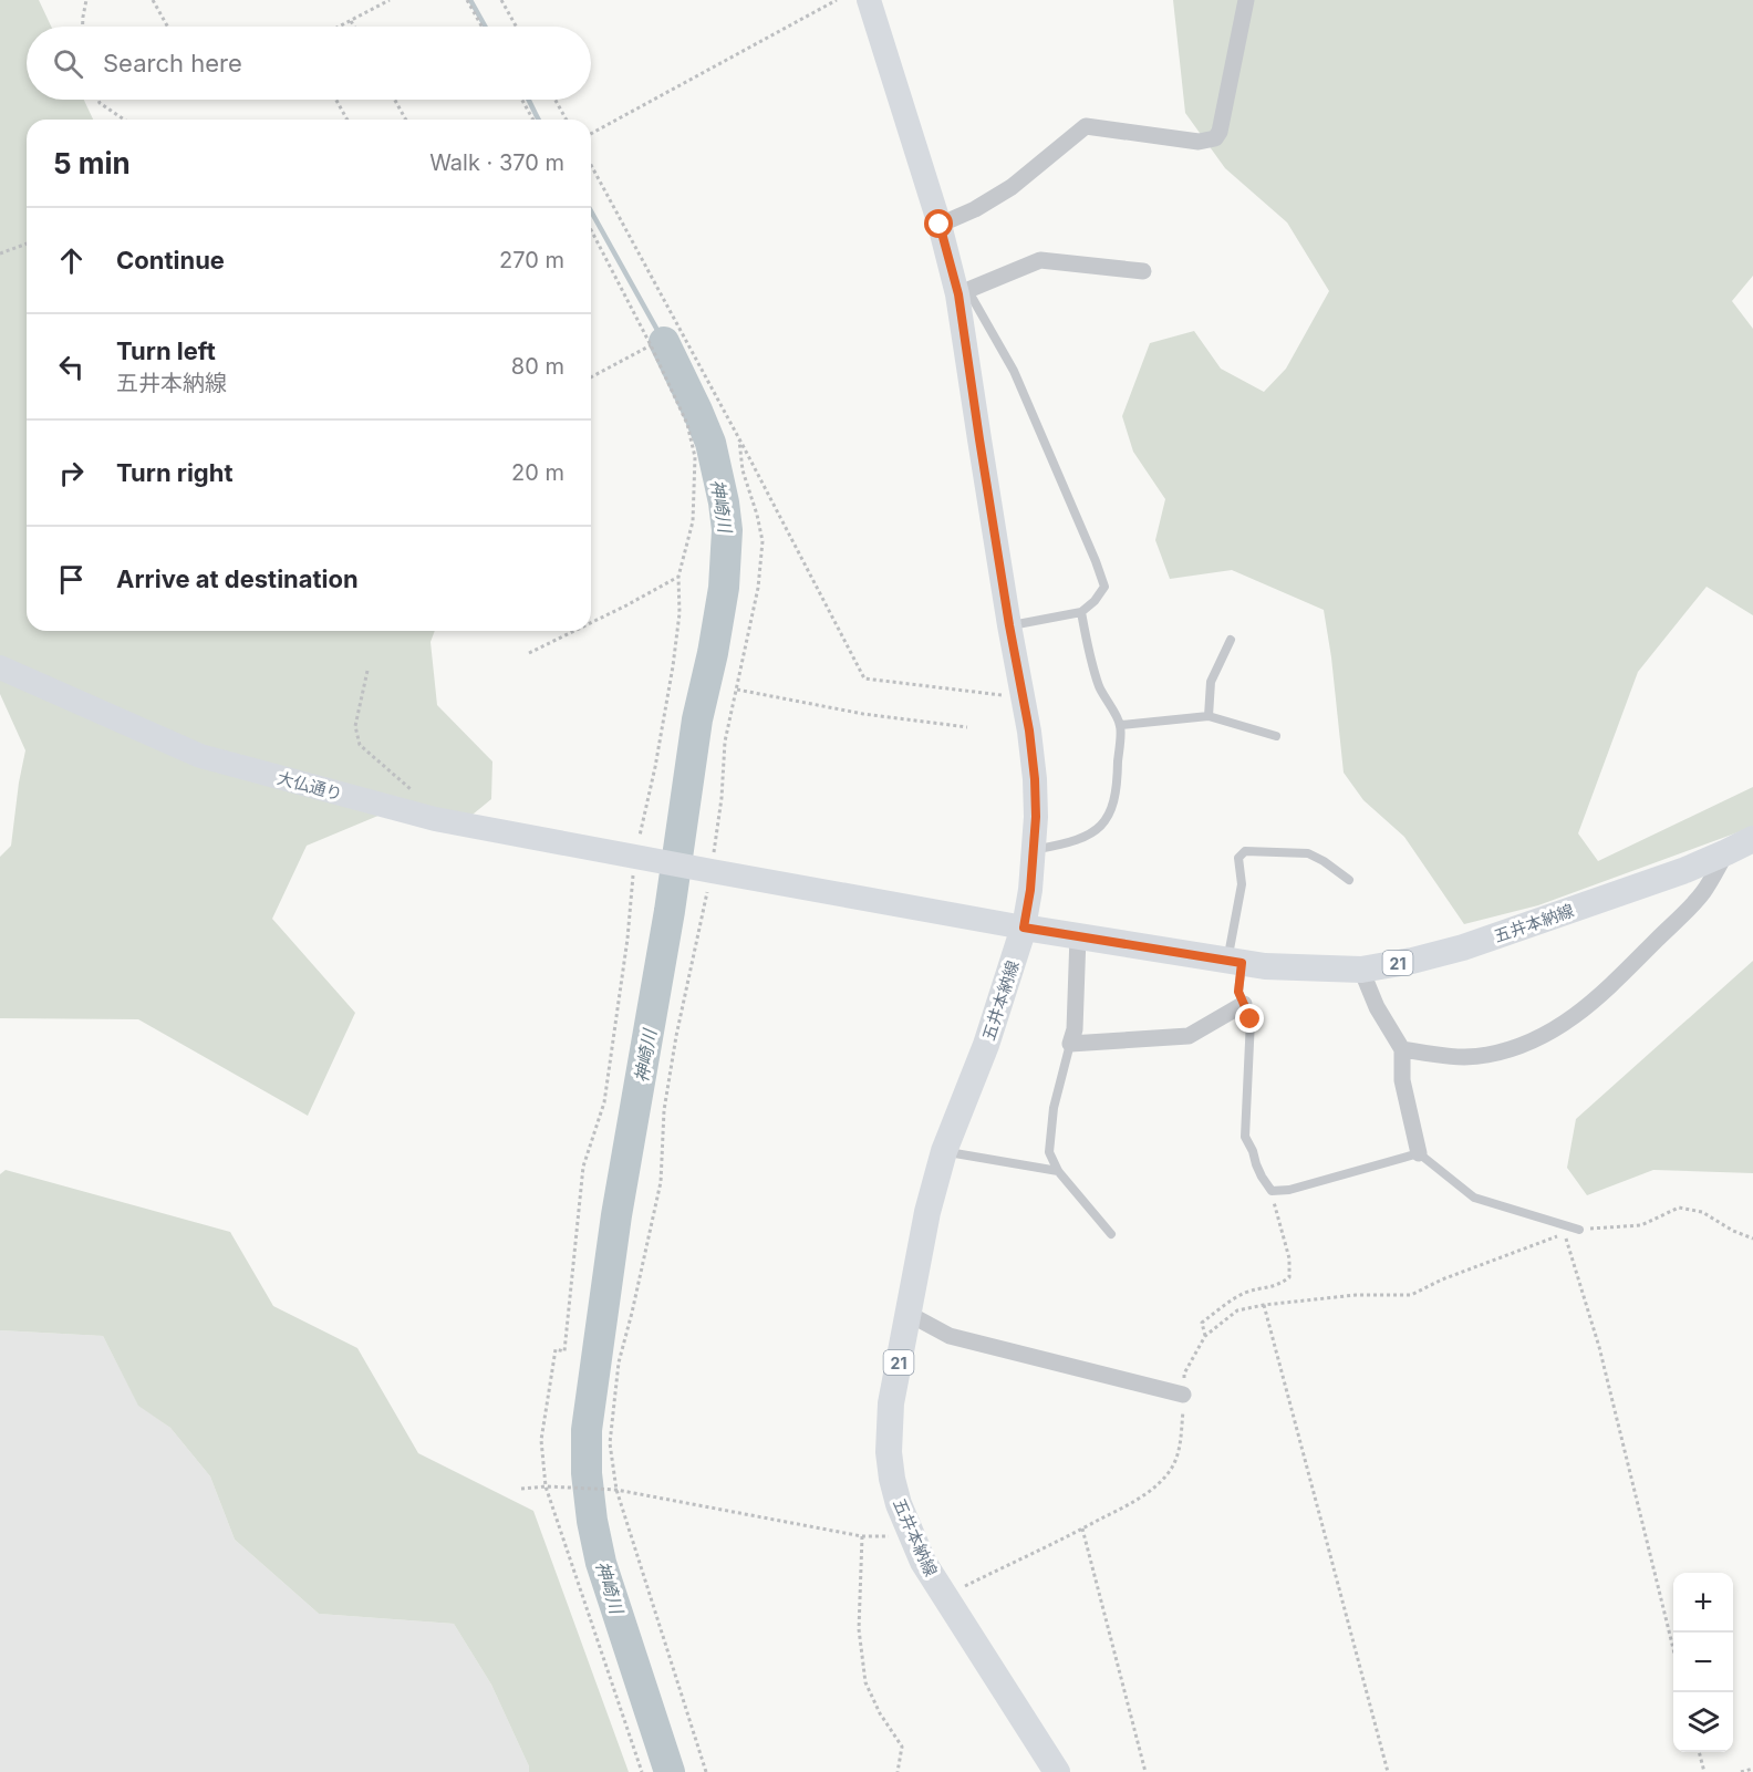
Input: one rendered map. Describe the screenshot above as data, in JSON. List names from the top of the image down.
{
  "streets": {
    "main road": ["五井本納線", "21"],
    "street": ["大仏通り"]
  },
  "crossings": [
    ["大仏通り", "五井本納線"]
  ],
  "water": ["神崎川"],
  "page": {
    "search": "Search here",
    "heading": ["5 min", "Walk · 370 m"],
    "list": [
      ["Continue", "270 m"],
      ["Turn left", "五井本納線", "80 m"],
      ["Turn right", "20 m"],
      "Arrive at destination"
    ],
    "map_buttons": ["+", "−"]
  }
}
